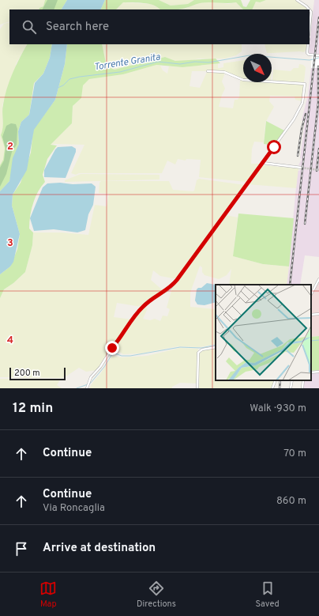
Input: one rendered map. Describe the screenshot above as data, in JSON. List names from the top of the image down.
{
  "water": ["Torrente Granita"],
  "scale_bar": "200 m",
  "north": "bottom right",
  "page": {
    "search": "Search here",
    "scale": "200 m",
    "heading": ["12 min", "Walk · 930 m"],
    "list": [
      ["Continue", "70 m"],
      ["Continue", "Via Roncaglia", "860 m"],
      "Arrive at destination"
    ],
    "nav": ["Map", "Directions", "Saved"]
  },
  "grid": {
    "rows": ["2", "3", "4"]
  }
}
